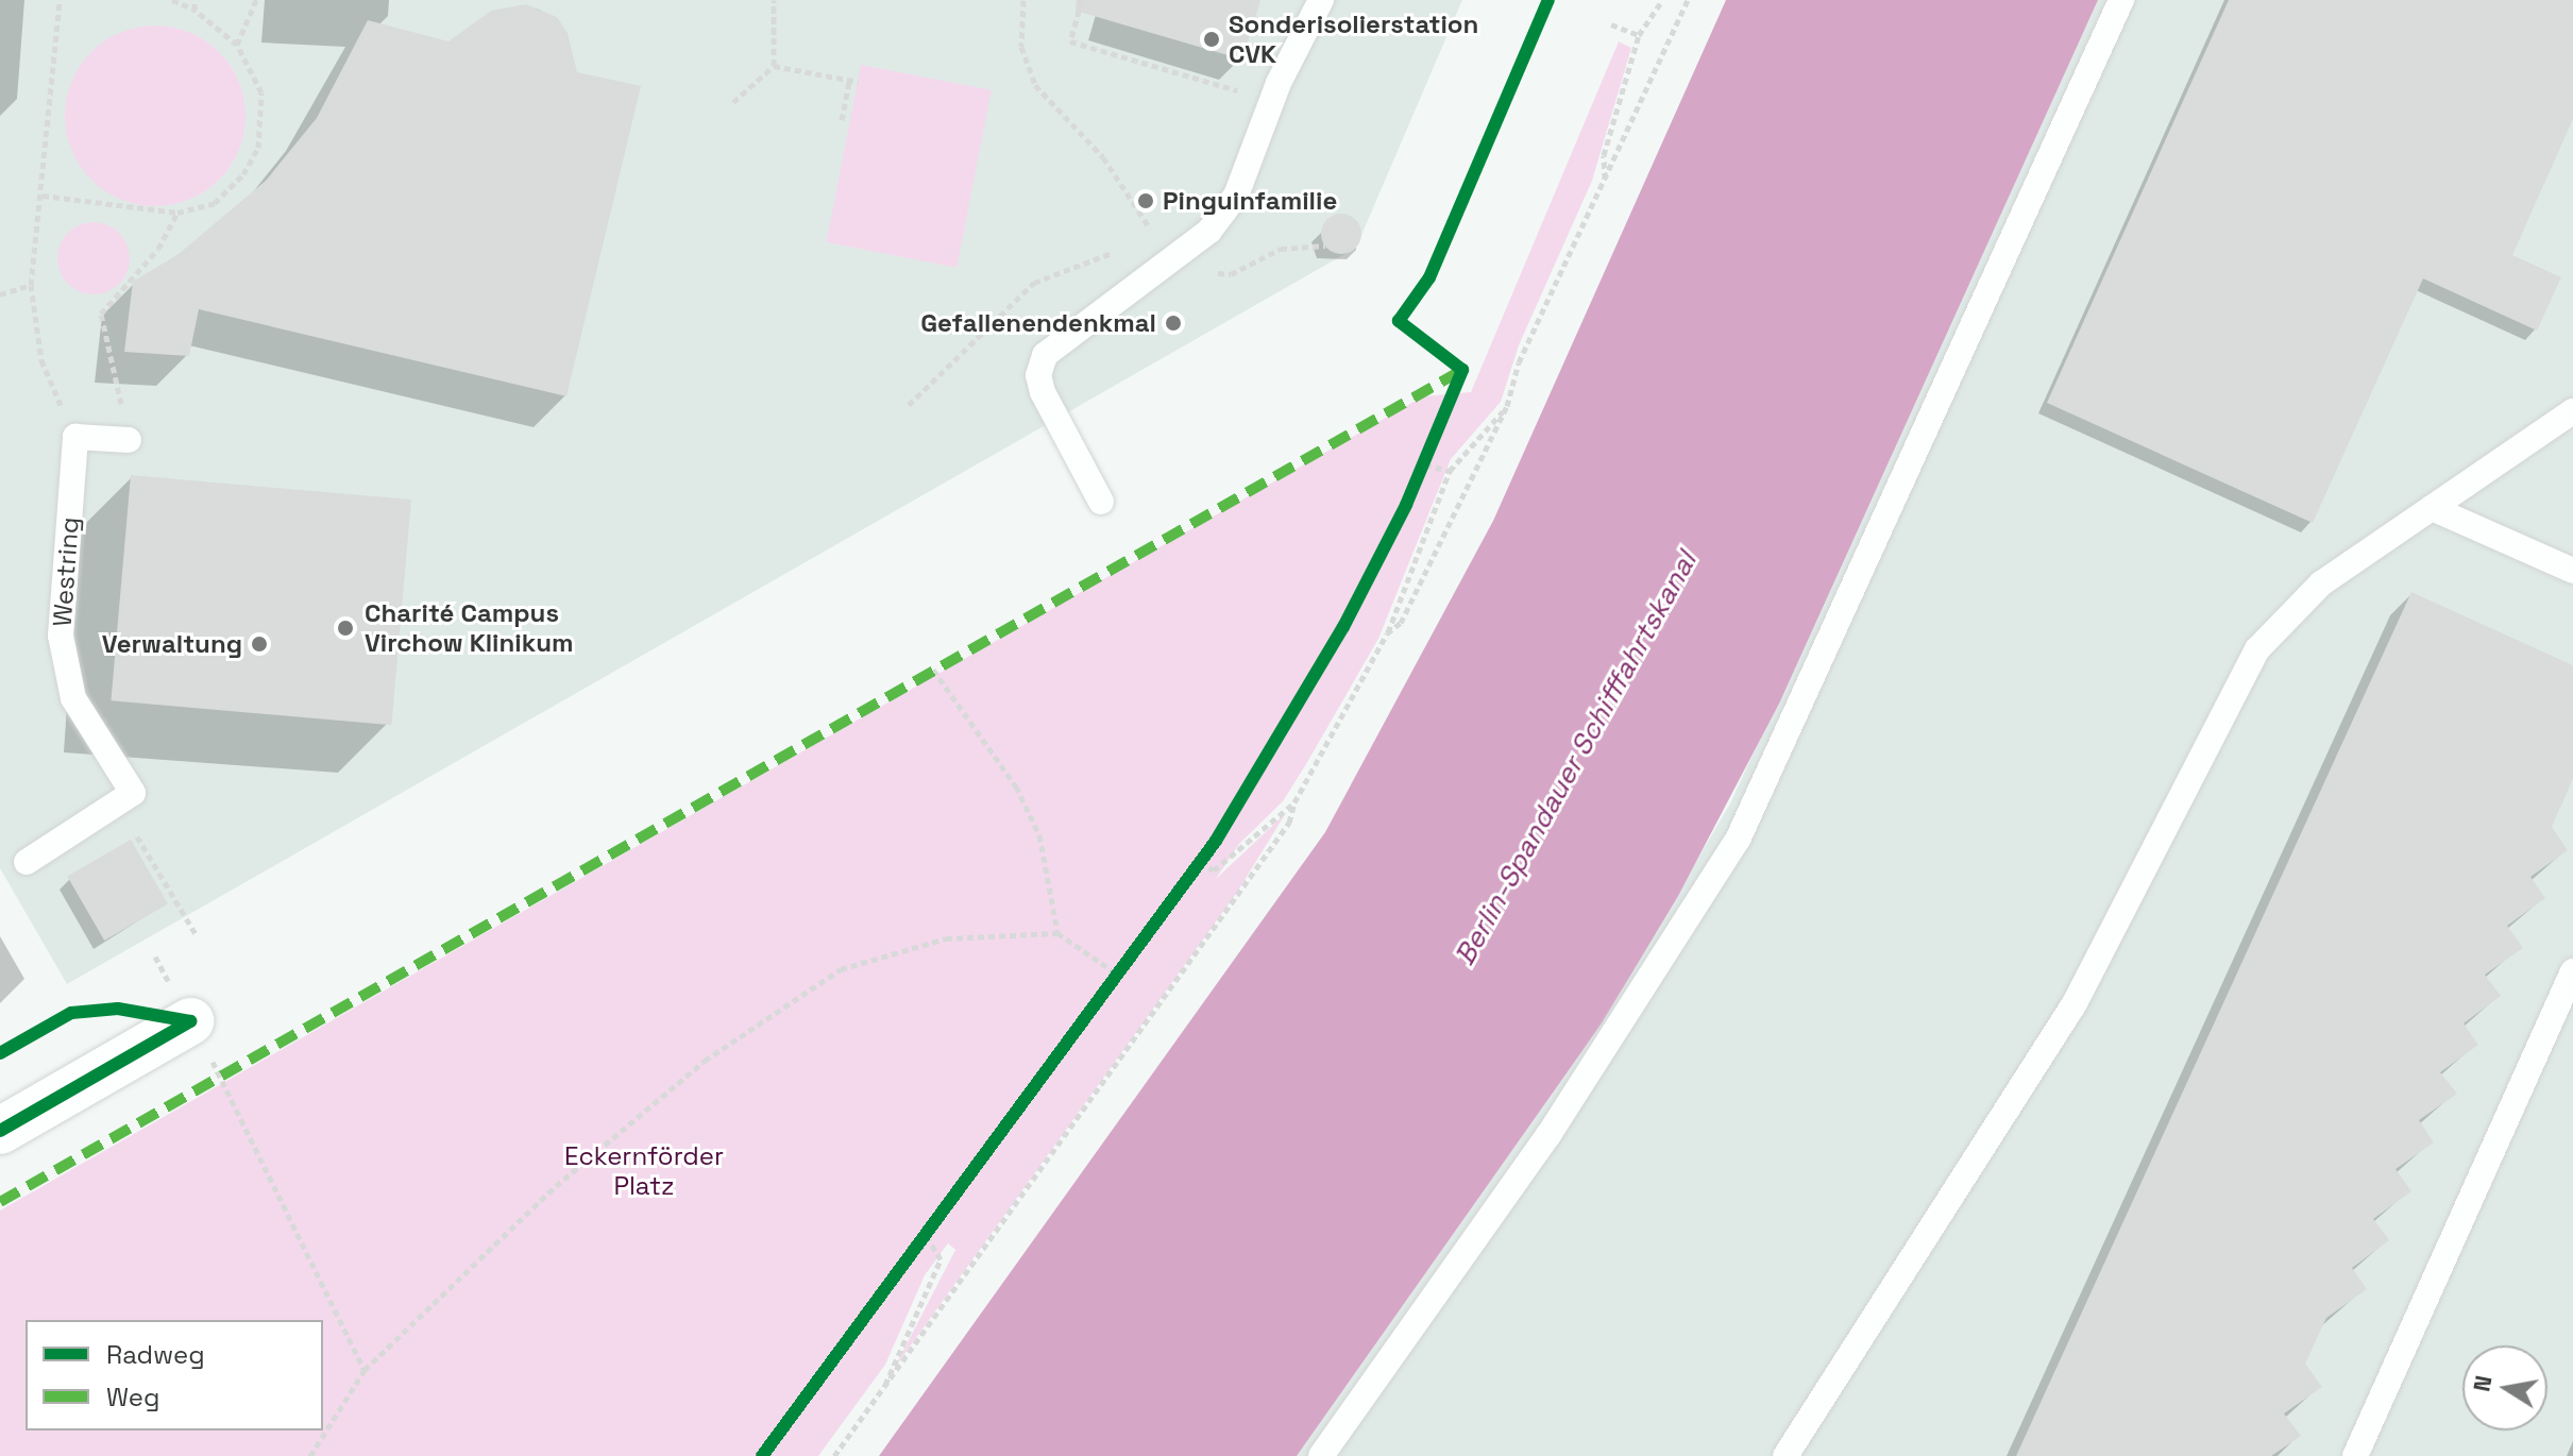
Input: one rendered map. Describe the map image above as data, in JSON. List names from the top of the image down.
{
  "streets": {
    "lane": ["Westring"]
  },
  "water": ["Berlin-Spandauer Schifffahrtskanal"],
  "parks": ["Eckernförder Platz"],
  "places": [
    "Sonderisolierstation CVK",
    "Pinguinfamilie",
    "Gefallenendenkmal",
    "Charité Campus Virchow Klinikum",
    "Verwaltung"
  ],
  "legend": ["Radweg", "Weg"],
  "north": "left"
}
